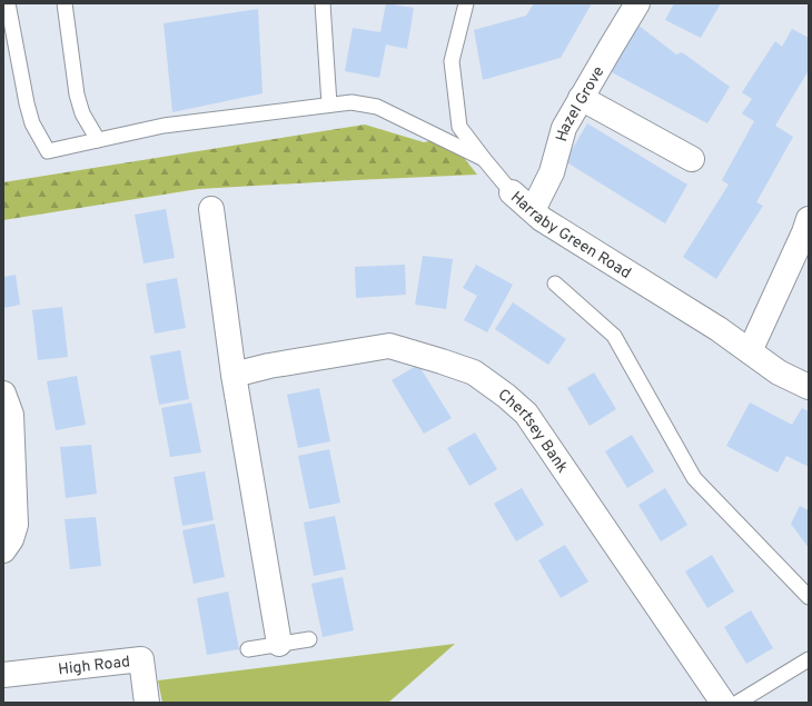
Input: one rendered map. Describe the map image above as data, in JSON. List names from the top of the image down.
{
  "streets": {
    "street": [
      "Hazel Grove",
      "Harraby Green Road",
      "Chertsey Bank",
      "High Road"
    ]
  },
  "crossings": [
    ["Hazel Grove", "Harraby Green Road"]
  ]
}
